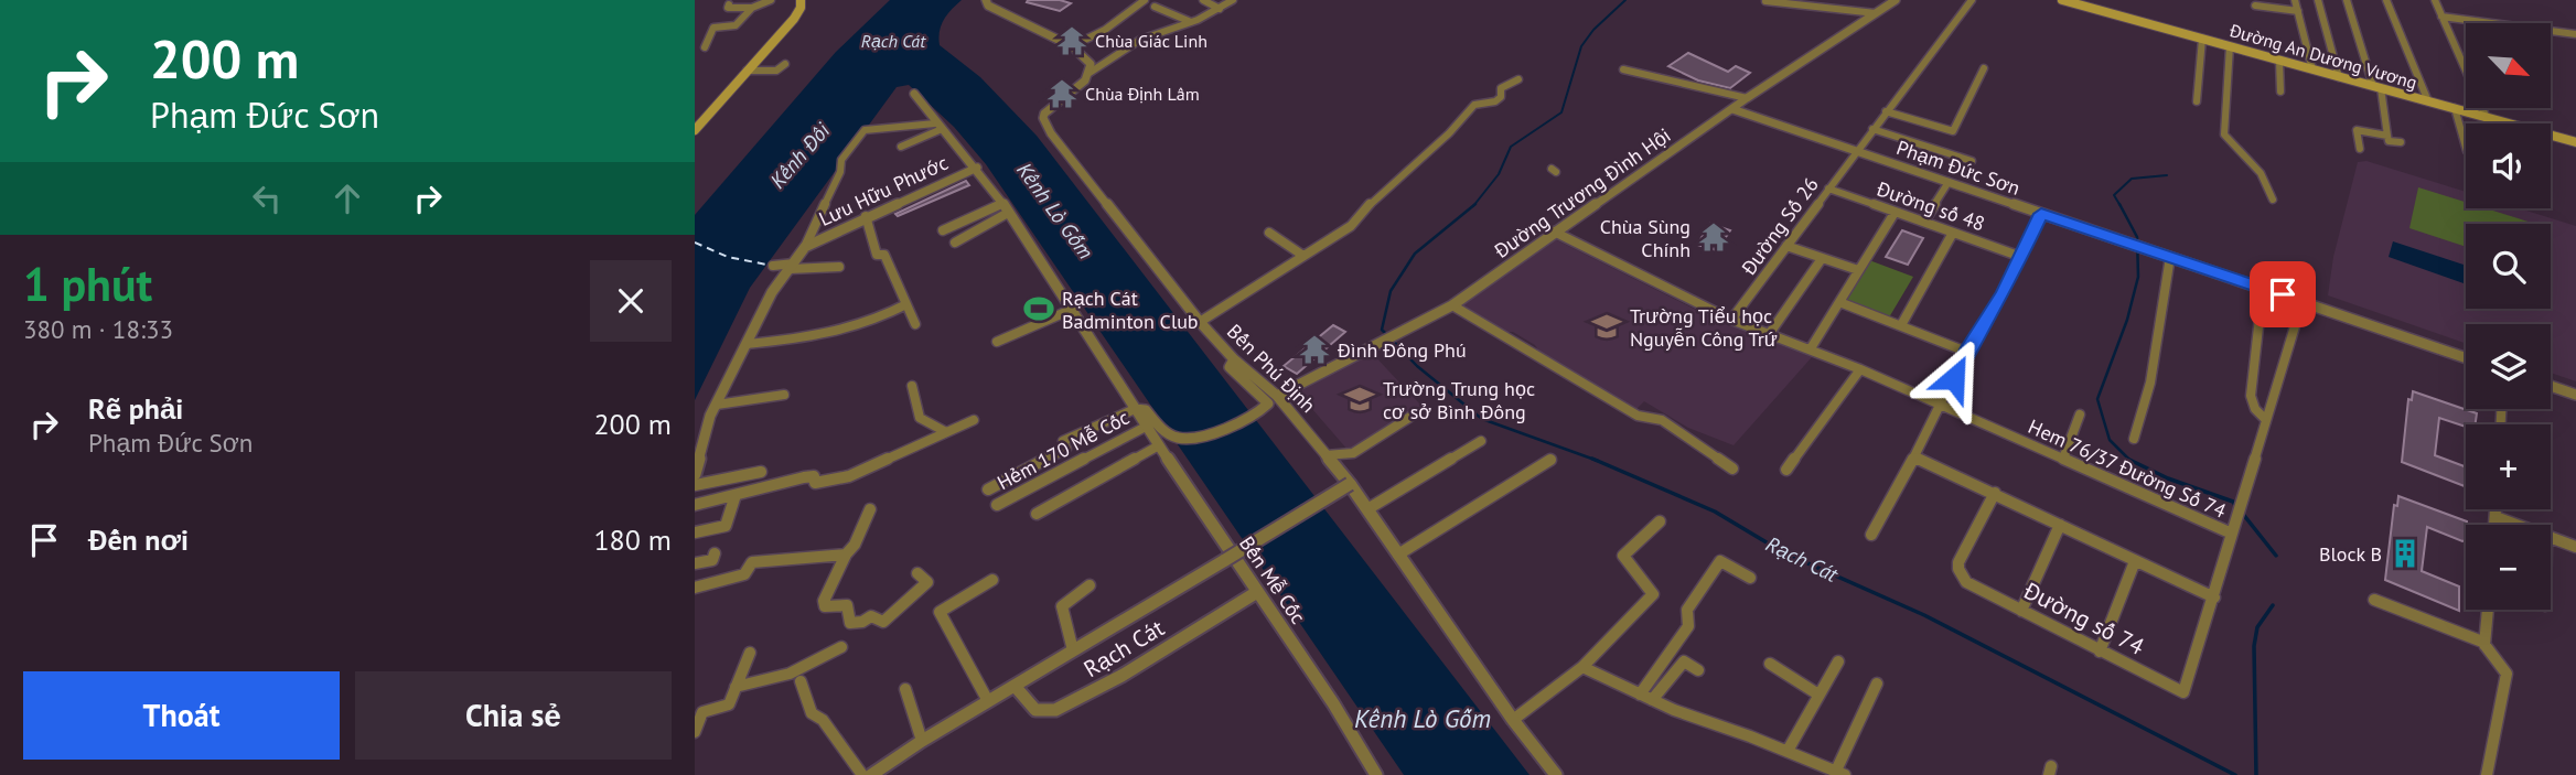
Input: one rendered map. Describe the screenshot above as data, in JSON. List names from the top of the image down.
{
  "streets": {
    "main road": ["Đường An Dương Vương"],
    "street": [
      "Phạm Đức Sơn",
      "Lưu Hữu Phước",
      "Đường Trương Đình Hội",
      "Đường số 48",
      "Đường Số 26",
      "Bến Phú Định",
      "Hẻm 170 Mễ Cốc",
      "Hem 76/37 Đường Số 74",
      "Bến Mễ Cốc",
      "Đường số 74",
      "Rạch Cát"
    ]
  },
  "crossings": [
    ["Phạm Đức Sơn", "Đường Trương Đình Hội"],
    ["Phạm Đức Sơn", "Đường số 48"],
    ["Phạm Đức Sơn", "Đường Số 26"],
    ["Lưu Hữu Phước", "Bến Mễ Cốc"],
    ["Đường Trương Đình Hội", "Bến Phú Định"],
    ["Đường Trương Đình Hội", "Hem 76/37 Đường Số 74"],
    ["Đường số 48", "Đường Số 26"],
    ["Đường Số 26", "Hem 76/37 Đường Số 74"],
    ["Bến Phú Định", "Rạch Cát"],
    ["Hẻm 170 Mễ Cốc", "Bến Mễ Cốc"],
    ["Hem 76/37 Đường Số 74", "Đường số 74"],
    ["Bến Mễ Cốc", "Rạch Cát"]
  ],
  "water": ["Rạch Cát", "Kênh Đôi", "Kênh Lò Gốm"],
  "places": {
    "temple": [
      "Chùa Giác Linh",
      "Chùa Định Lâm",
      "Chùa Sùng Chính",
      "Đình Đông Phú"
    ],
    "sports": ["Rạch Cát Badminton Club"],
    "school or university": ["Trường Tiểu học Nguyễn Công Trứ", "Trường Trung học cơ sở Bình Đông"],
    "building": ["Block B"]
  },
  "north": "bottom right",
  "page": {
    "turn": ["200 m", "Phạm Đức Sơn"],
    "map_buttons": ["+", "−"],
    "heading": ["1 phút", "380 m · 18:33"],
    "list": [
      {
        "name": "Rẽ phải",
        "note": "Phạm Đức Sơn",
        "value": "200 m"
      },
      {
        "name": "Đến nơi",
        "value": "180 m"
      }
    ],
    "buttons": ["Thoát", "Chia sẻ"]
  }
}
